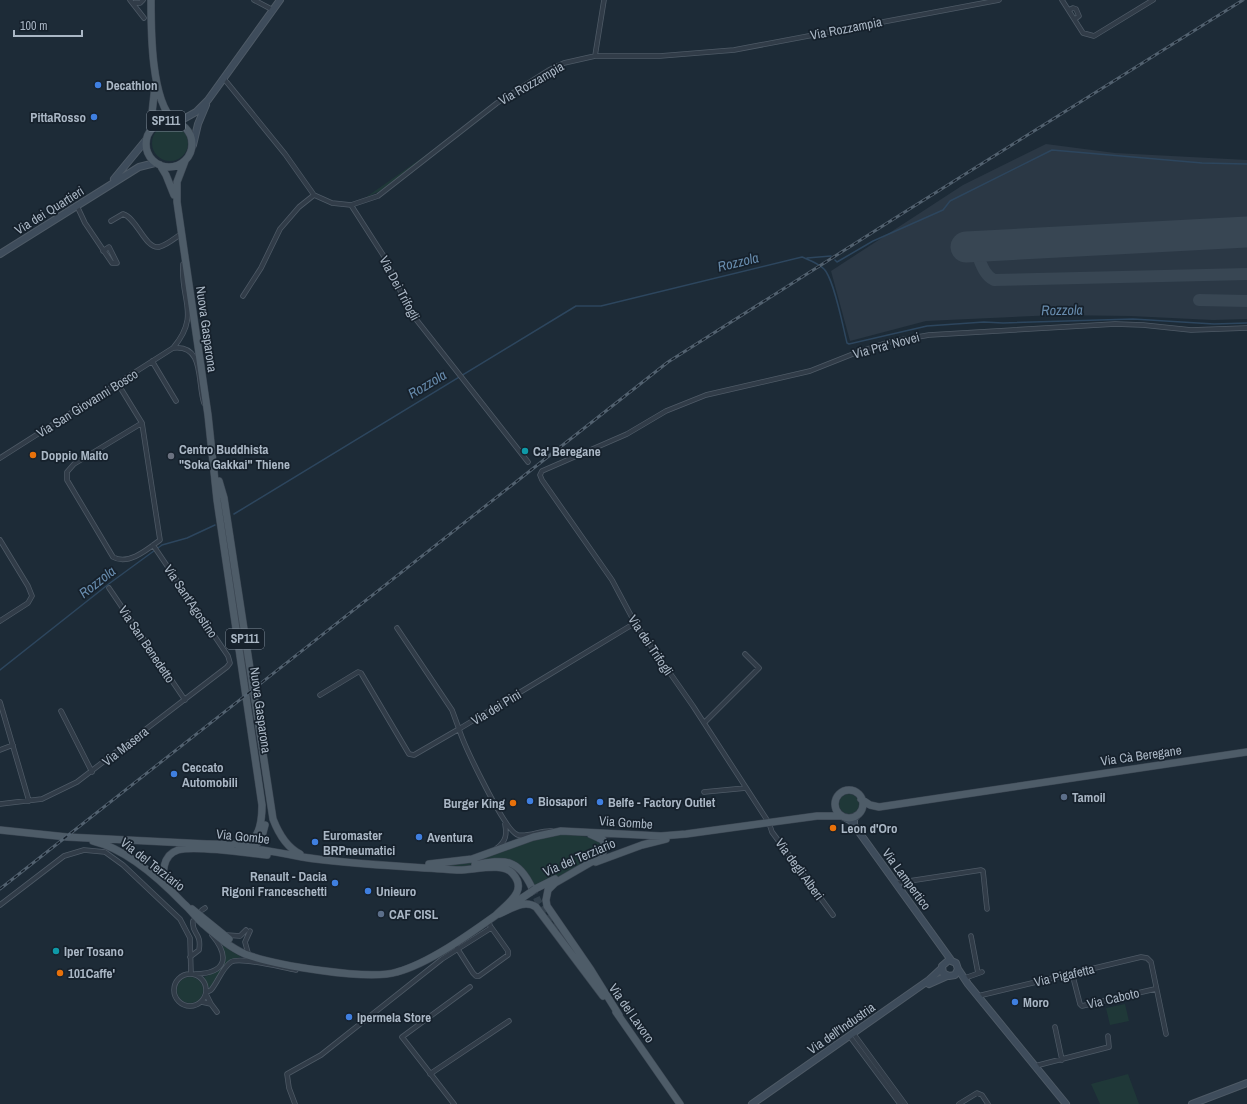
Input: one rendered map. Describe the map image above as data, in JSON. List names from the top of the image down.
{
  "streets": {
    "main road": [
      "SP111",
      "Nuova Gasparona",
      "Via Cà Beregane",
      "Via Gombe",
      "Via del Terziario",
      "Via del Lavoro"
    ],
    "street": [
      "Via Rozzampia",
      "Via dei Quartieri",
      "Via Dei Trifogli",
      "Via Pra' Novei",
      "Via San Giovanni Bosco",
      "Via Sant'Agostino",
      "Via San Benedetto",
      "Via dei Trifogli",
      "Via dei Pini",
      "Via Masera",
      "Via degli Alberi",
      "Via Lampertico",
      "Via Pigafetta",
      "Via Caboto",
      "Via dell'Industria"
    ]
  },
  "crossings": [
    ["Via Rozzampia", "Via Dei Trifogli"],
    ["SP111", "Via dei Quartieri"],
    ["SP111", "Nuova Gasparona"],
    ["SP111", "Via Gombe"],
    ["Via dei Quartieri", "Nuova Gasparona"],
    ["Nuova Gasparona", "Via Gombe"],
    ["Via Pra' Novei", "Via dei Trifogli"],
    ["Via Sant'Agostino", "Via Masera"],
    ["Via San Benedetto", "Via Masera"],
    ["Via dei Trifogli", "Via dei Pini"],
    ["Via dei Trifogli", "Via Gombe"],
    ["Via dei Trifogli", "Via degli Alberi"],
    ["Via Gombe", "Via del Terziario"],
    ["Via Gombe", "Via degli Alberi"],
    ["Via Gombe", "Via Lampertico"],
    ["Via Lampertico", "Via Pigafetta"],
    ["Via Lampertico", "Via dell'Industria"],
    ["Via Pigafetta", "Via Caboto"]
  ],
  "water": ["Rozzola"],
  "places": [
    "Decathlon",
    "PittaRosso",
    "Ca' Beregane",
    "Doppio Malto",
    "Centro Buddhista \"Soka Gakkai\" Thiene",
    "Ceccato Automobili",
    "Tamoil",
    "Biosapori",
    "Belfe - Factory Outlet",
    "Burger King",
    "Leon d'Oro",
    "Aventura",
    "Euromaster BRPneumatici",
    "Renault - Dacia Rigoni Franceschetti",
    "Unieuro",
    "CAF CISL",
    "Iper Tosano",
    "101Caffe'",
    "Moro",
    "Ipermela Store"
  ],
  "scale_bar": "100 m"
}
